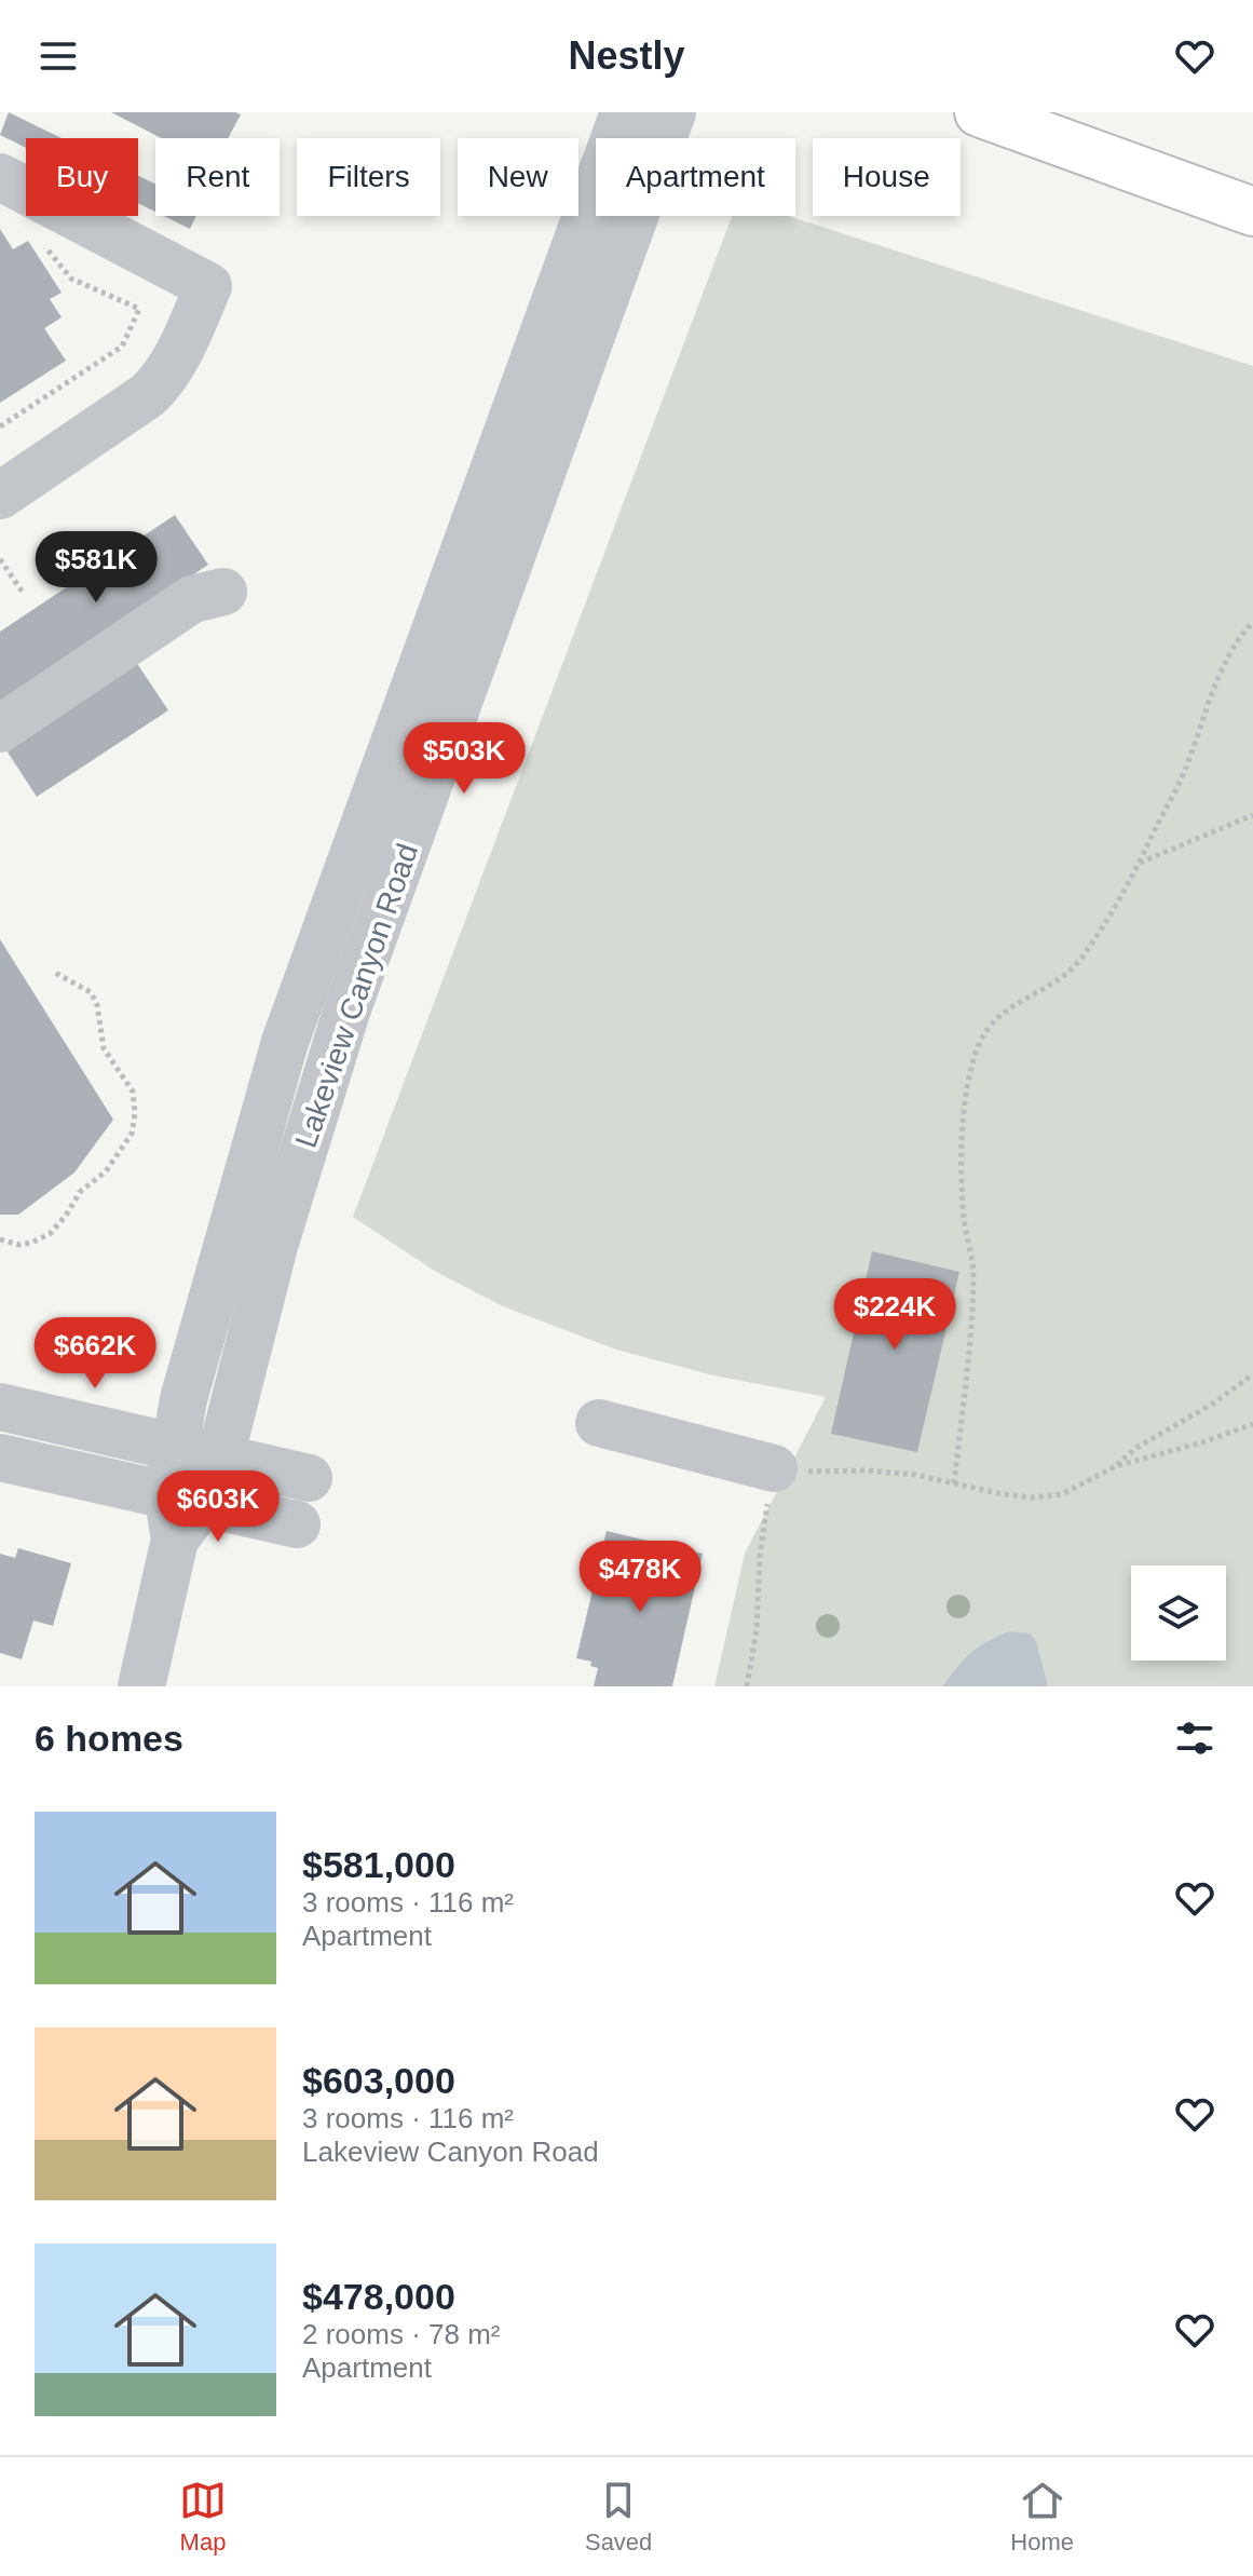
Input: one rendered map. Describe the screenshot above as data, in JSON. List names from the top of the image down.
{
  "streets": {
    "street": ["Lakeview Canyon Road"]
  },
  "page": {
    "header": "Nestly",
    "chip": [
      "Buy",
      "Rent",
      "Filters",
      "New",
      "Apartment",
      "House"
    ],
    "price": [
      "$581K",
      "$503K",
      "$224K",
      "$662K",
      "$603K",
      "$478K"
    ],
    "heading": "6 homes",
    "list": [
      {
        "name": "$581,000",
        "note": "3 rooms · 116 m² · Apartment"
      },
      {
        "name": "$603,000",
        "note": "3 rooms · 116 m² · Lakeview Canyon Road"
      },
      {
        "name": "$478,000",
        "note": "2 rooms · 78 m² · Apartment"
      }
    ],
    "tabs": ["Map", "Saved", "Home"]
  }
}
